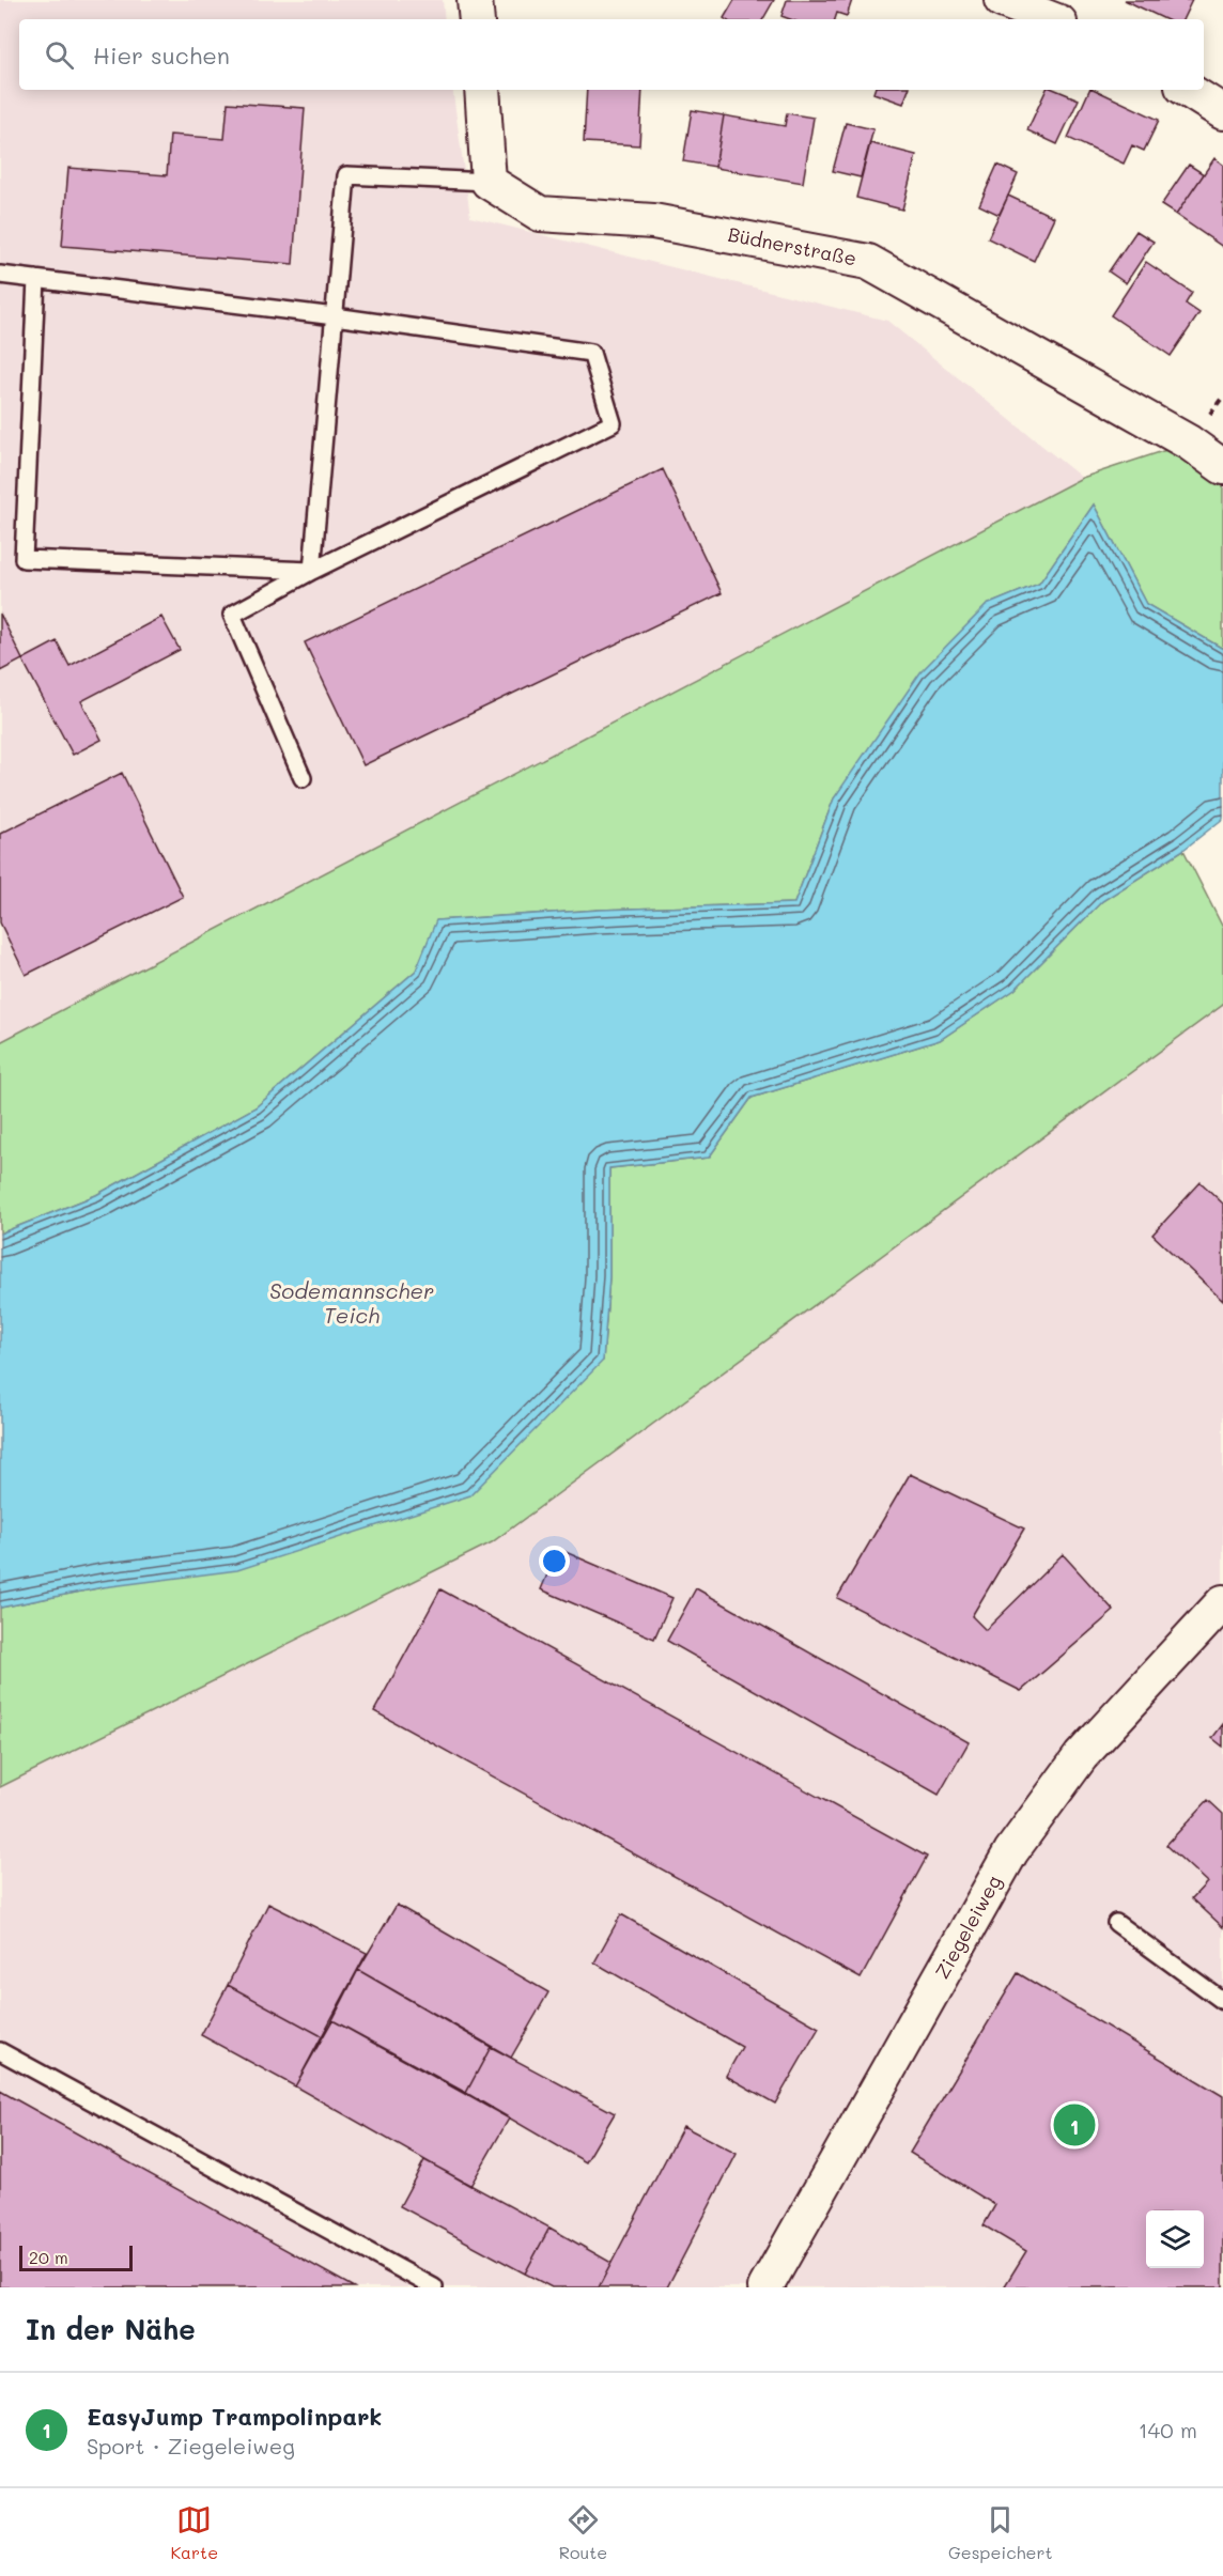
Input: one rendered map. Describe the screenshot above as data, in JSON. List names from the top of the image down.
{
  "streets": {
    "street": ["Büdnerstraße", "Ziegeleiweg"]
  },
  "water": ["Sodemannscher Teich"],
  "scale_bar": "20 m",
  "page": {
    "search": "Hier suchen",
    "pins": "1",
    "scale": "20 m",
    "heading": "In der Nähe",
    "list": [
      {
        "mark": "1",
        "name": "EasyJump Trampolinpark",
        "note": "Sport · Ziegeleiweg",
        "value": "140 m"
      }
    ],
    "nav": ["Karte", "Route", "Gespeichert"]
  }
}
